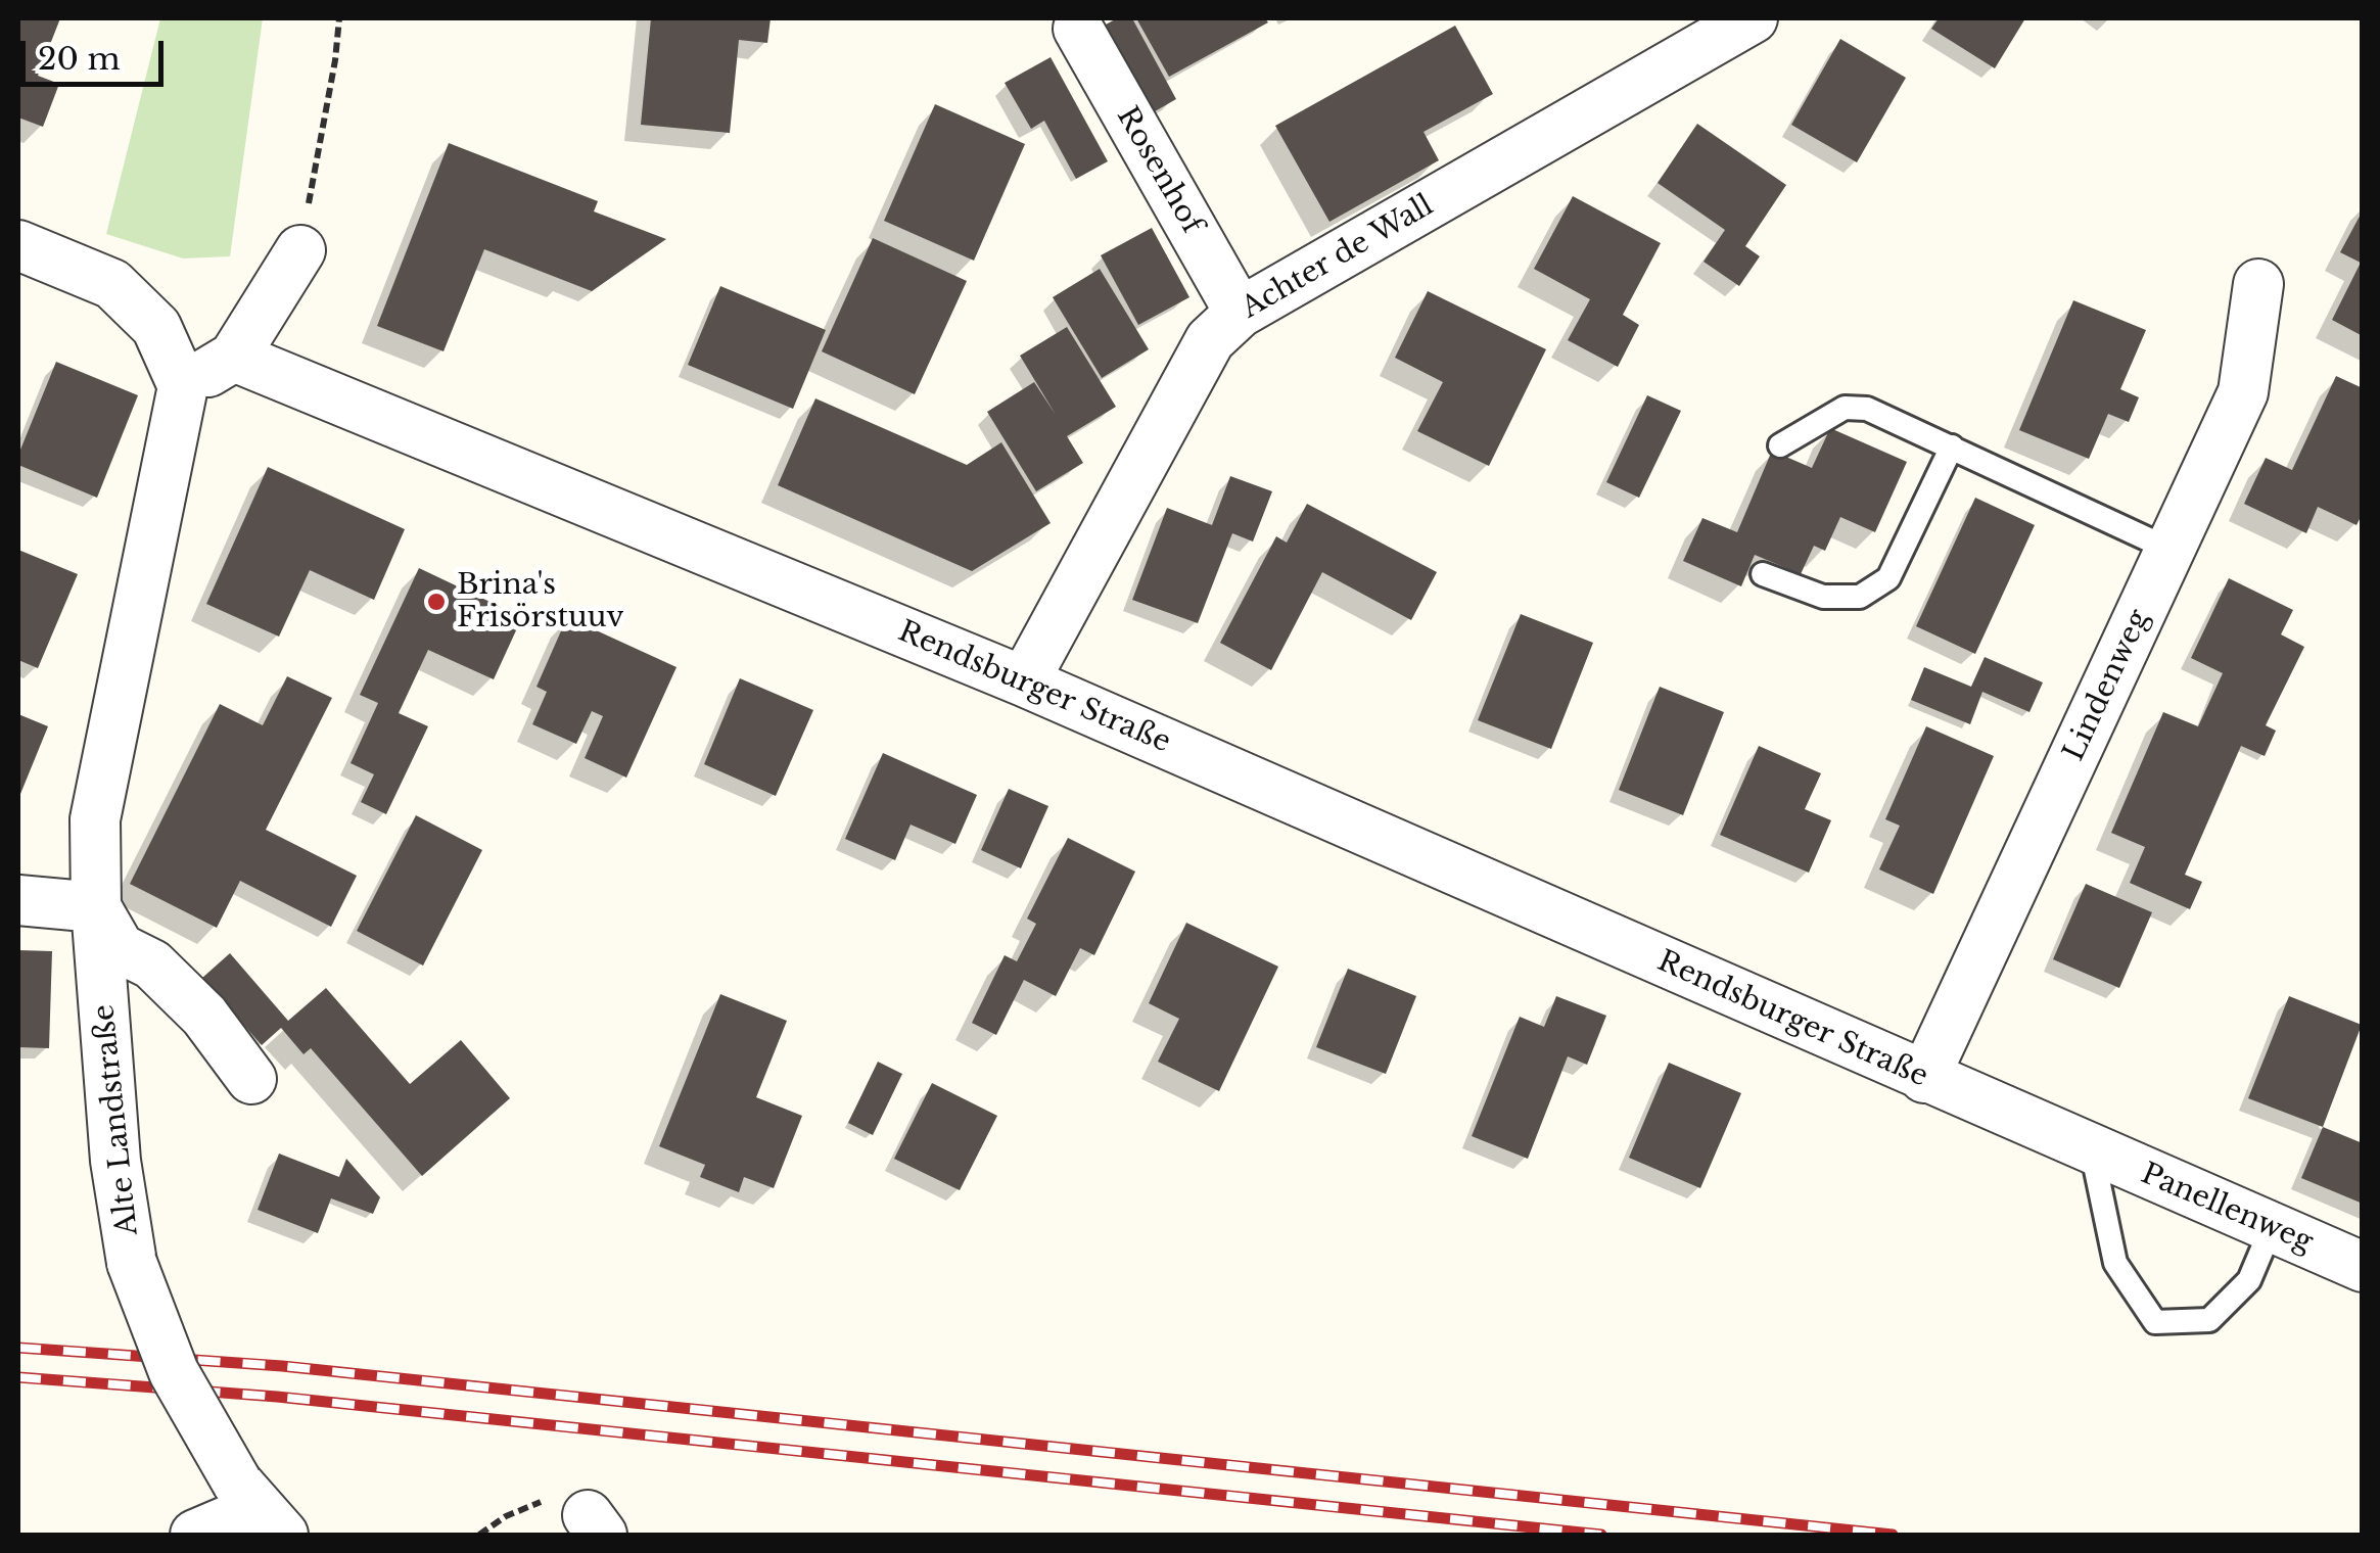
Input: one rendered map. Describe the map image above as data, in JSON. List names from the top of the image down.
{
  "streets": {
    "street": [
      "Rosenhof",
      "Achter de Wall",
      "Lindenweg",
      "Rendsburger Straße",
      "Alte Landstraße",
      "Panellenweg"
    ]
  },
  "crossings": [
    ["Rosenhof", "Achter de Wall"],
    ["Achter de Wall", "Rendsburger Straße"],
    ["Lindenweg", "Rendsburger Straße"],
    ["Rendsburger Straße", "Panellenweg"]
  ],
  "places": ["Brina's Frisörstuuv"],
  "scale_bar": "20 m"
}
